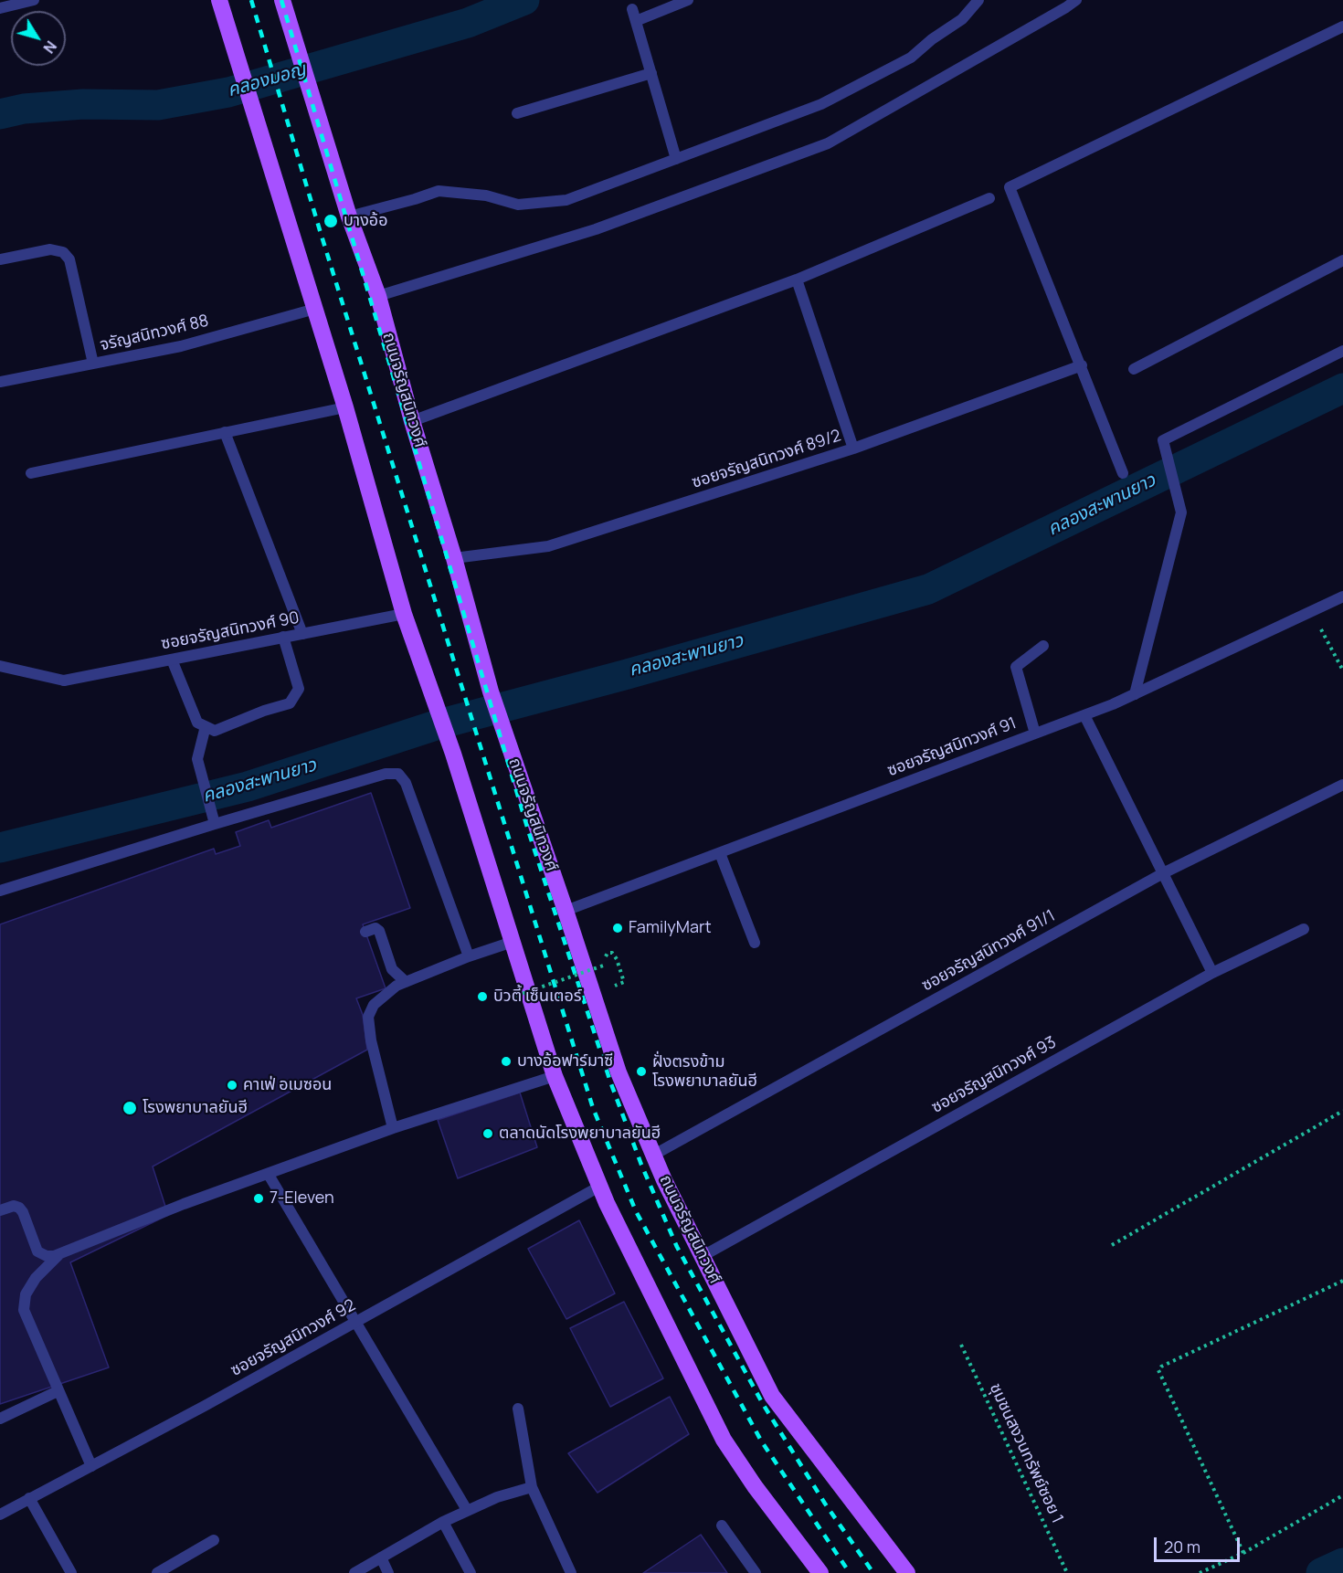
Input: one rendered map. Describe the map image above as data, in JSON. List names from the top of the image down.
{
  "streets": {
    "main road": ["ถนนจรัญสนิทวงศ์"],
    "street": [
      "จรัญสนิทวงศ์ 88",
      "ซอยจรัญสนิทวงศ์ 89/2",
      "ซอยจรัญสนิทวงศ์ 90",
      "ซอยจรัญสนิทวงศ์ 91",
      "ซอยจรัญสนิทวงศ์ 91/1",
      "ซอยจรัญสนิทวงศ์ 93",
      "ซอยจรัญสนิทวงศ์ 92"
    ],
    "path": ["ชุมชนสงวนทรัพย์ซอย 1"]
  },
  "crossings": [
    ["ถนนจรัญสนิทวงศ์", "ซอยจรัญสนิทวงศ์ 89/2"],
    ["ถนนจรัญสนิทวงศ์", "ซอยจรัญสนิทวงศ์ 91"],
    ["ถนนจรัญสนิทวงศ์", "ซอยจรัญสนิทวงศ์ 91/1"],
    ["ถนนจรัญสนิทวงศ์", "ซอยจรัญสนิทวงศ์ 93"]
  ],
  "water": ["คลองมอญ", "คลองสะพานยาว"],
  "places": [
    "บางอ้อ",
    "FamilyMart",
    "บิวตี้ เซ็นเตอร์",
    "บางอ้อฟาร์มาซี",
    "ฝั่งตรงข้าม โรงพยาบาลยันฮี",
    "คาเฟ่ อเมซอน",
    "โรงพยาบาลยันฮี",
    "ตลาดนัดโรงพยาบาลยันฮี",
    "7-Eleven"
  ],
  "scale_bar": "20 m",
  "north": "bottom right"
}
